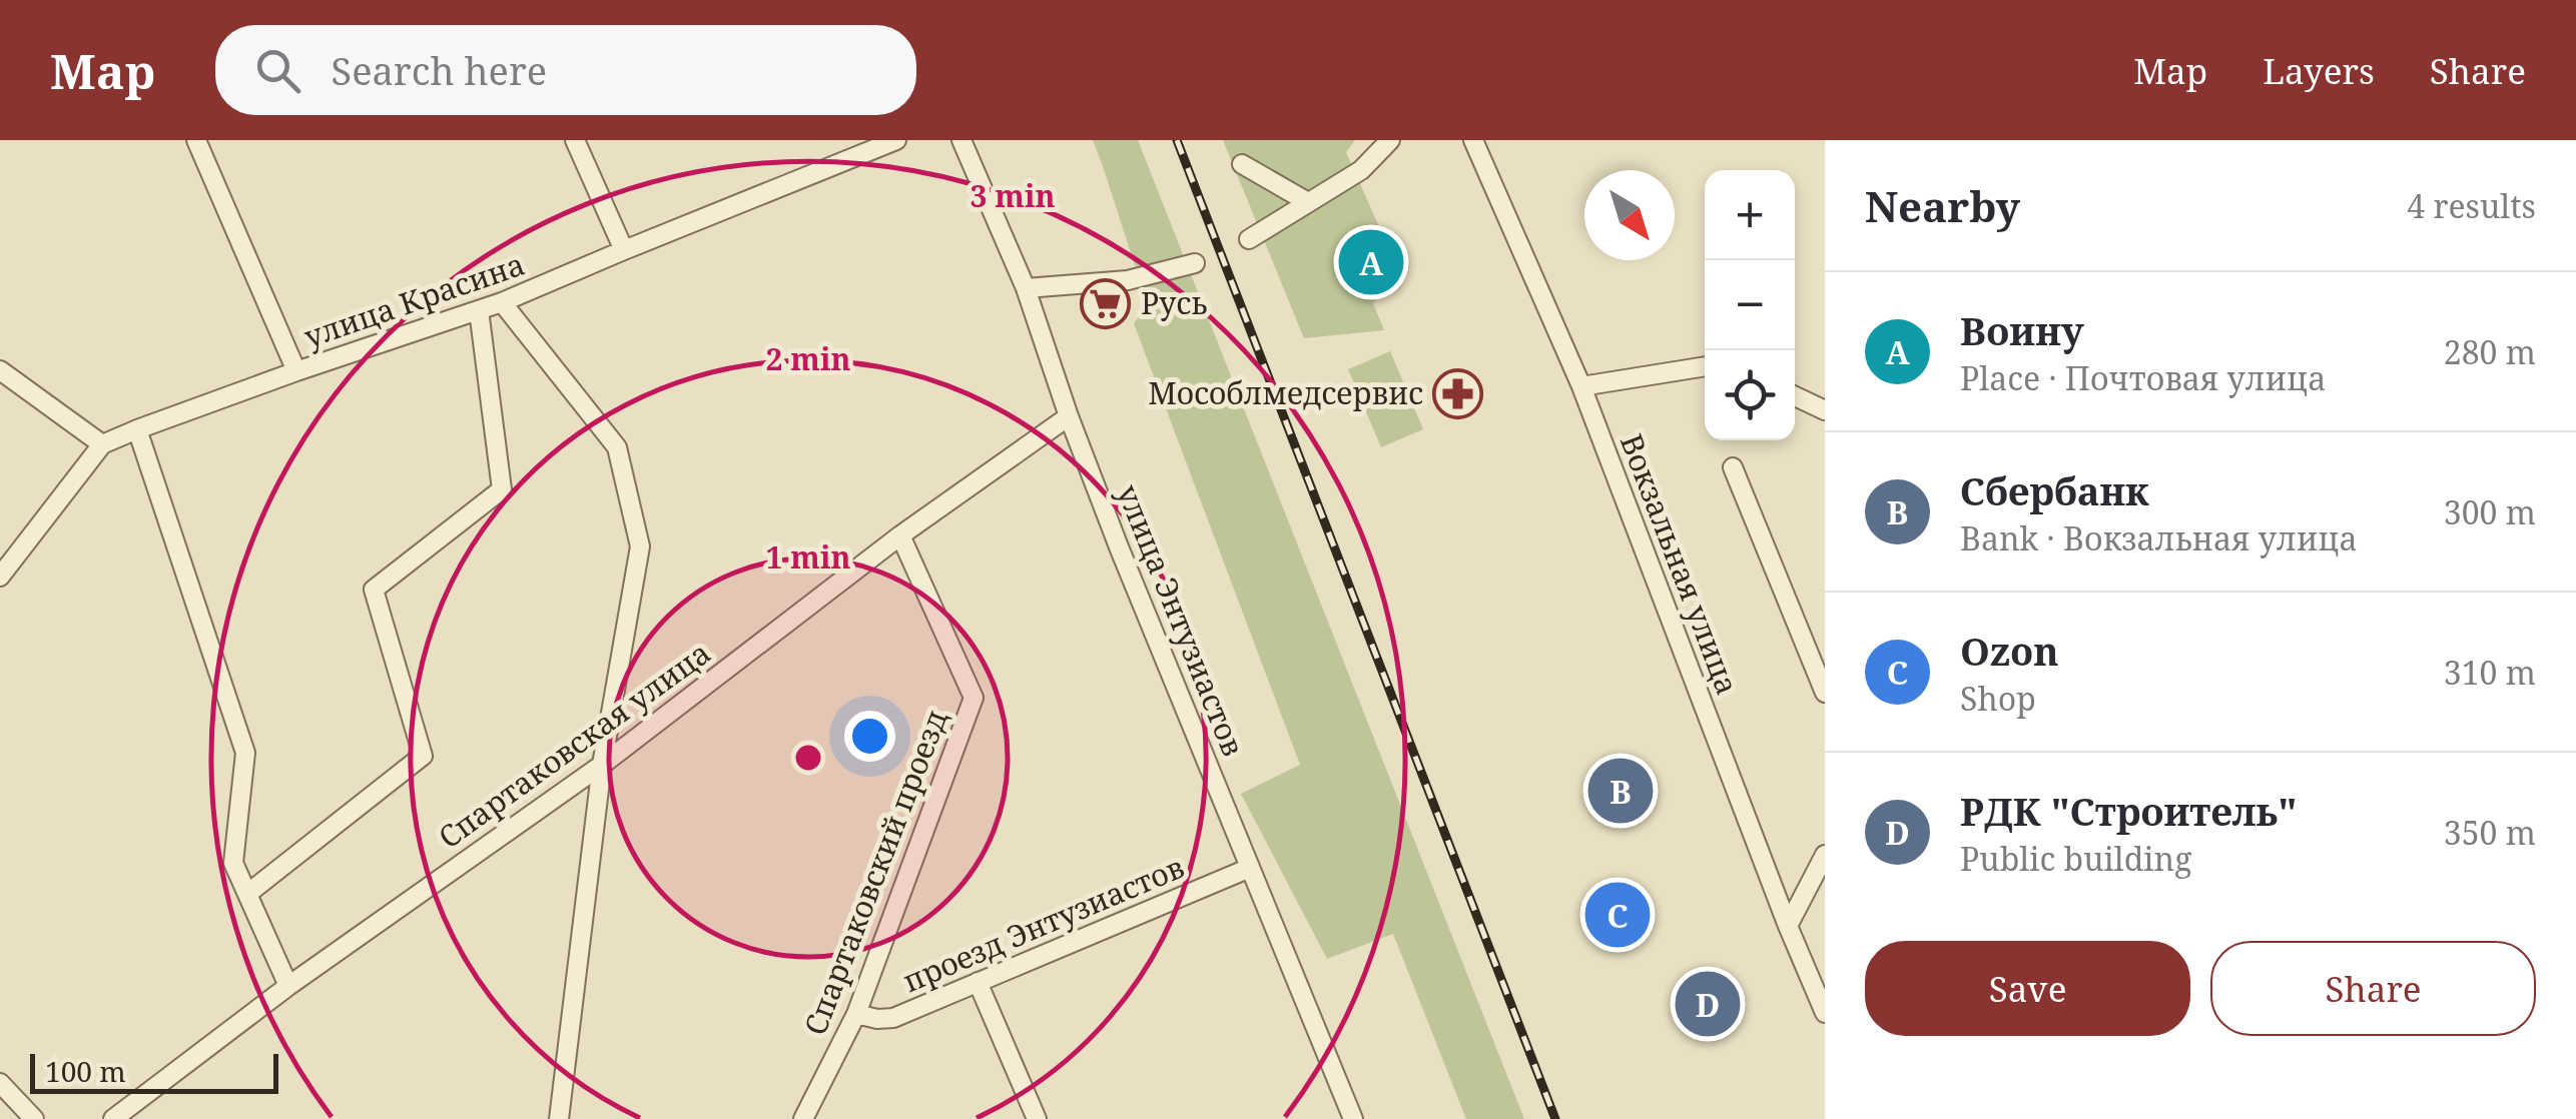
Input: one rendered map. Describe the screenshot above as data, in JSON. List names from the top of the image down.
{
  "streets": {
    "street": [
      "улица Красина",
      "Вокзальная улица",
      "улица Энтузиастов",
      "Спартаковская улица",
      "Спартаковский проезд",
      "проезд Энтузиастов"
    ]
  },
  "crossings": [
    ["улица Энтузиастов", "Спартаковская улица"],
    ["улица Энтузиастов", "проезд Энтузиастов"],
    ["Спартаковская улица", "Спартаковский проезд"],
    ["Спартаковский проезд", "проезд Энтузиастов"]
  ],
  "places": {
    "supermarket": ["Русь"],
    "pharmacy": ["Мособлмедсервис"]
  },
  "scale_bar": "100 m",
  "north": "bottom right",
  "page": {
    "header": "Map",
    "search": "Search here",
    "nav": ["Map", "Layers", "Share"],
    "heading": ["Nearby", "4 results"],
    "map_buttons": ["+", "−"],
    "pins": [
      "A",
      "B",
      "C",
      "D"
    ],
    "list": [
      {
        "mark": "A",
        "name": "Воину",
        "note": "Place · Почтовая улица",
        "value": "280 m"
      },
      {
        "mark": "B",
        "name": "Сбербанк",
        "note": "Bank · Вокзальная улица",
        "value": "300 m"
      },
      {
        "mark": "C",
        "name": "Ozon",
        "note": "Shop",
        "value": "310 m"
      },
      {
        "mark": "D",
        "name": "РДК \"Строитель\"",
        "note": "Public building",
        "value": "350 m"
      }
    ],
    "buttons": ["Save", "Share"],
    "scale": "100 m"
  },
  "rings": ["3 min", "2 min", "1 min"]
}
